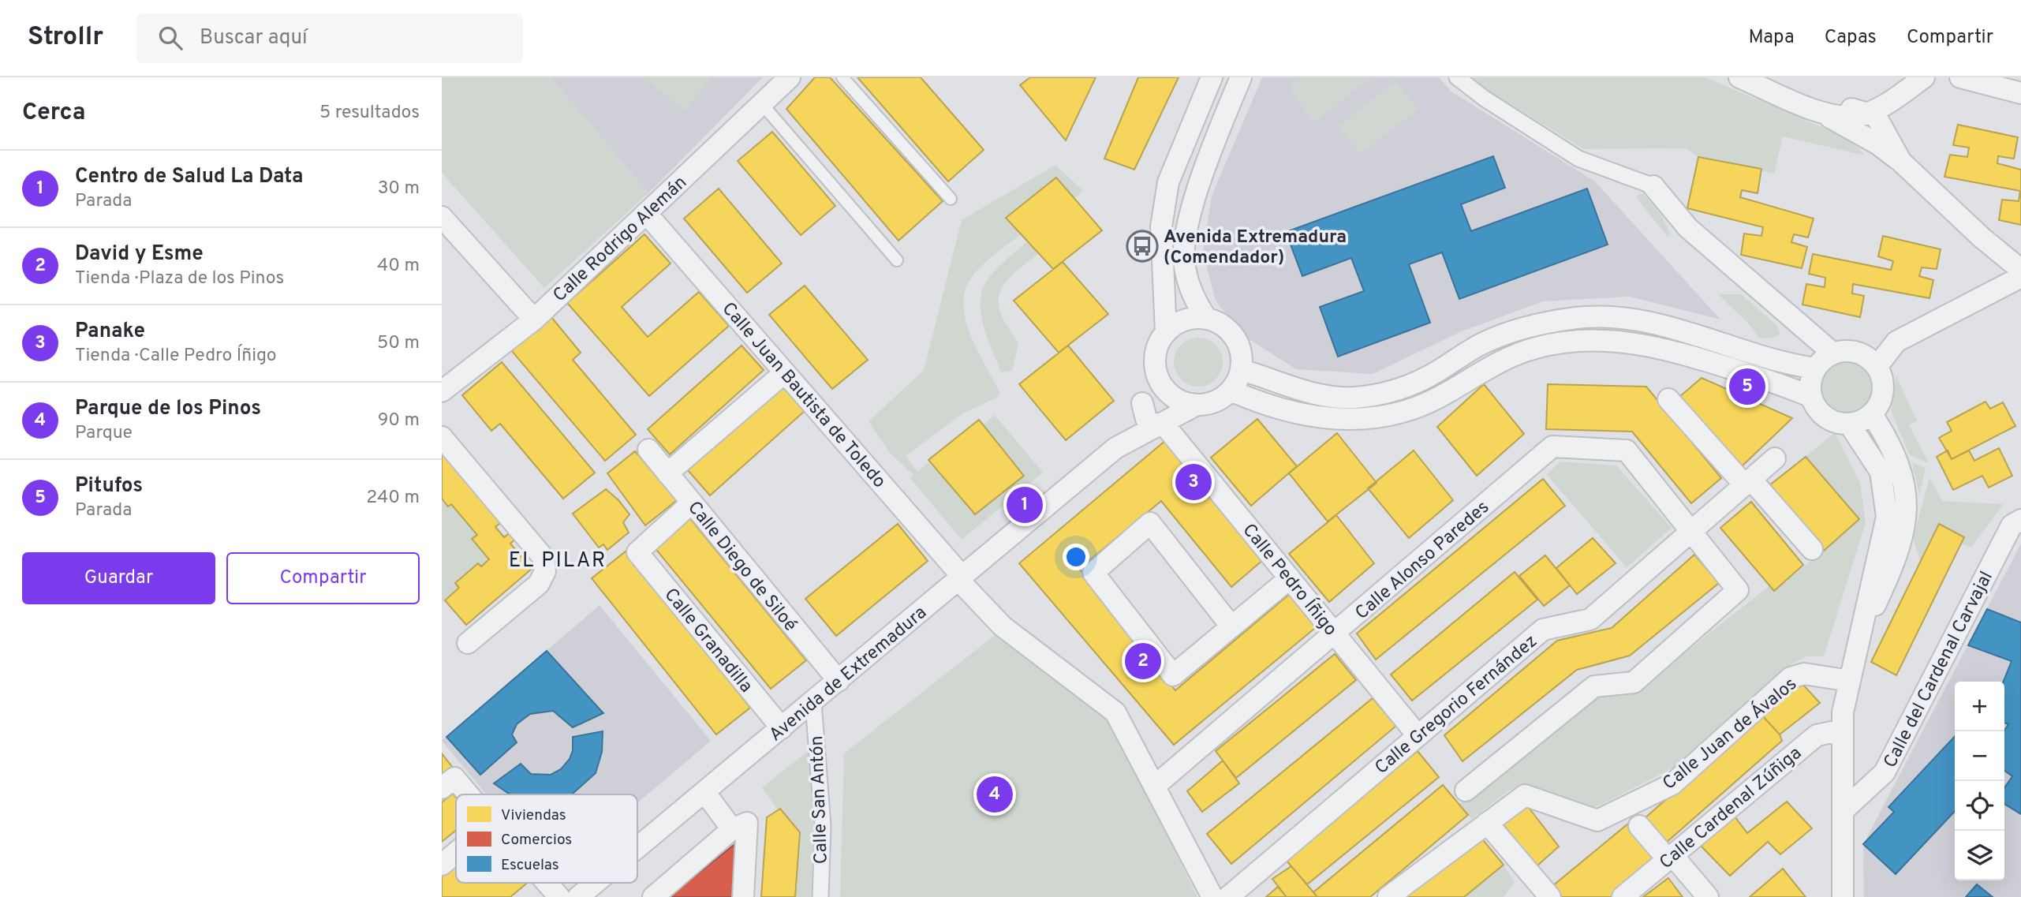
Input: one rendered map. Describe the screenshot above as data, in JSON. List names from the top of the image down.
{
  "streets": {
    "street": [
      "Calle Rodrigo Alemán",
      "Calle Juan Bautista de Toledo",
      "Calle Alonso Paredes",
      "Calle Diego de Siloé",
      "Calle Pedro Íñigo",
      "Calle Granadilla",
      "Calle del Cardenal Carvajal",
      "Avenida de Extremadura",
      "Calle Gregorio Fernández",
      "Calle Juan de Ávalos",
      "Calle San Antón",
      "Calle Cardenal Zúñiga"
    ]
  },
  "crossings": [
    ["Calle Rodrigo Alemán", "Calle Juan Bautista de Toledo"],
    ["Calle Juan Bautista de Toledo", "Calle Alonso Paredes"],
    ["Calle Juan Bautista de Toledo", "Avenida de Extremadura"],
    ["Calle Alonso Paredes", "Calle Pedro Íñigo"],
    ["Calle Alonso Paredes", "Calle Gregorio Fernández"],
    ["Calle Diego de Siloé", "Calle Granadilla"],
    ["Calle Diego de Siloé", "Avenida de Extremadura"],
    ["Calle Pedro Íñigo", "Calle Gregorio Fernández"],
    ["Calle Granadilla", "Avenida de Extremadura"],
    ["Avenida de Extremadura", "Calle San Antón"]
  ],
  "districts": ["EL PILAR"],
  "places": {
    "bus stop": ["Avenida Extremadura (Comendador)"]
  },
  "legend": ["Viviendas", "Comercios", "Escuelas"],
  "page": {
    "header": "Strollr",
    "search": "Buscar aquí",
    "nav": ["Mapa", "Capas", "Compartir"],
    "heading": ["Cerca", "5 resultados"],
    "list": [
      {
        "mark": "1",
        "name": "Centro de Salud La Data",
        "note": "Parada",
        "value": "30 m"
      },
      {
        "mark": "2",
        "name": "David y Esme",
        "note": "Tienda · Plaza de los Pinos",
        "value": "40 m"
      },
      {
        "mark": "3",
        "name": "Panake",
        "note": "Tienda · Calle Pedro Íñigo",
        "value": "50 m"
      },
      {
        "mark": "4",
        "name": "Parque de los Pinos",
        "note": "Parque",
        "value": "90 m"
      },
      {
        "mark": "5",
        "name": "Pitufos",
        "note": "Parada",
        "value": "240 m"
      }
    ],
    "pins": [
      "5",
      "3",
      "1",
      "2",
      "4"
    ],
    "buttons": ["Guardar", "Compartir"],
    "map_buttons": ["+", "−"]
  }
}
